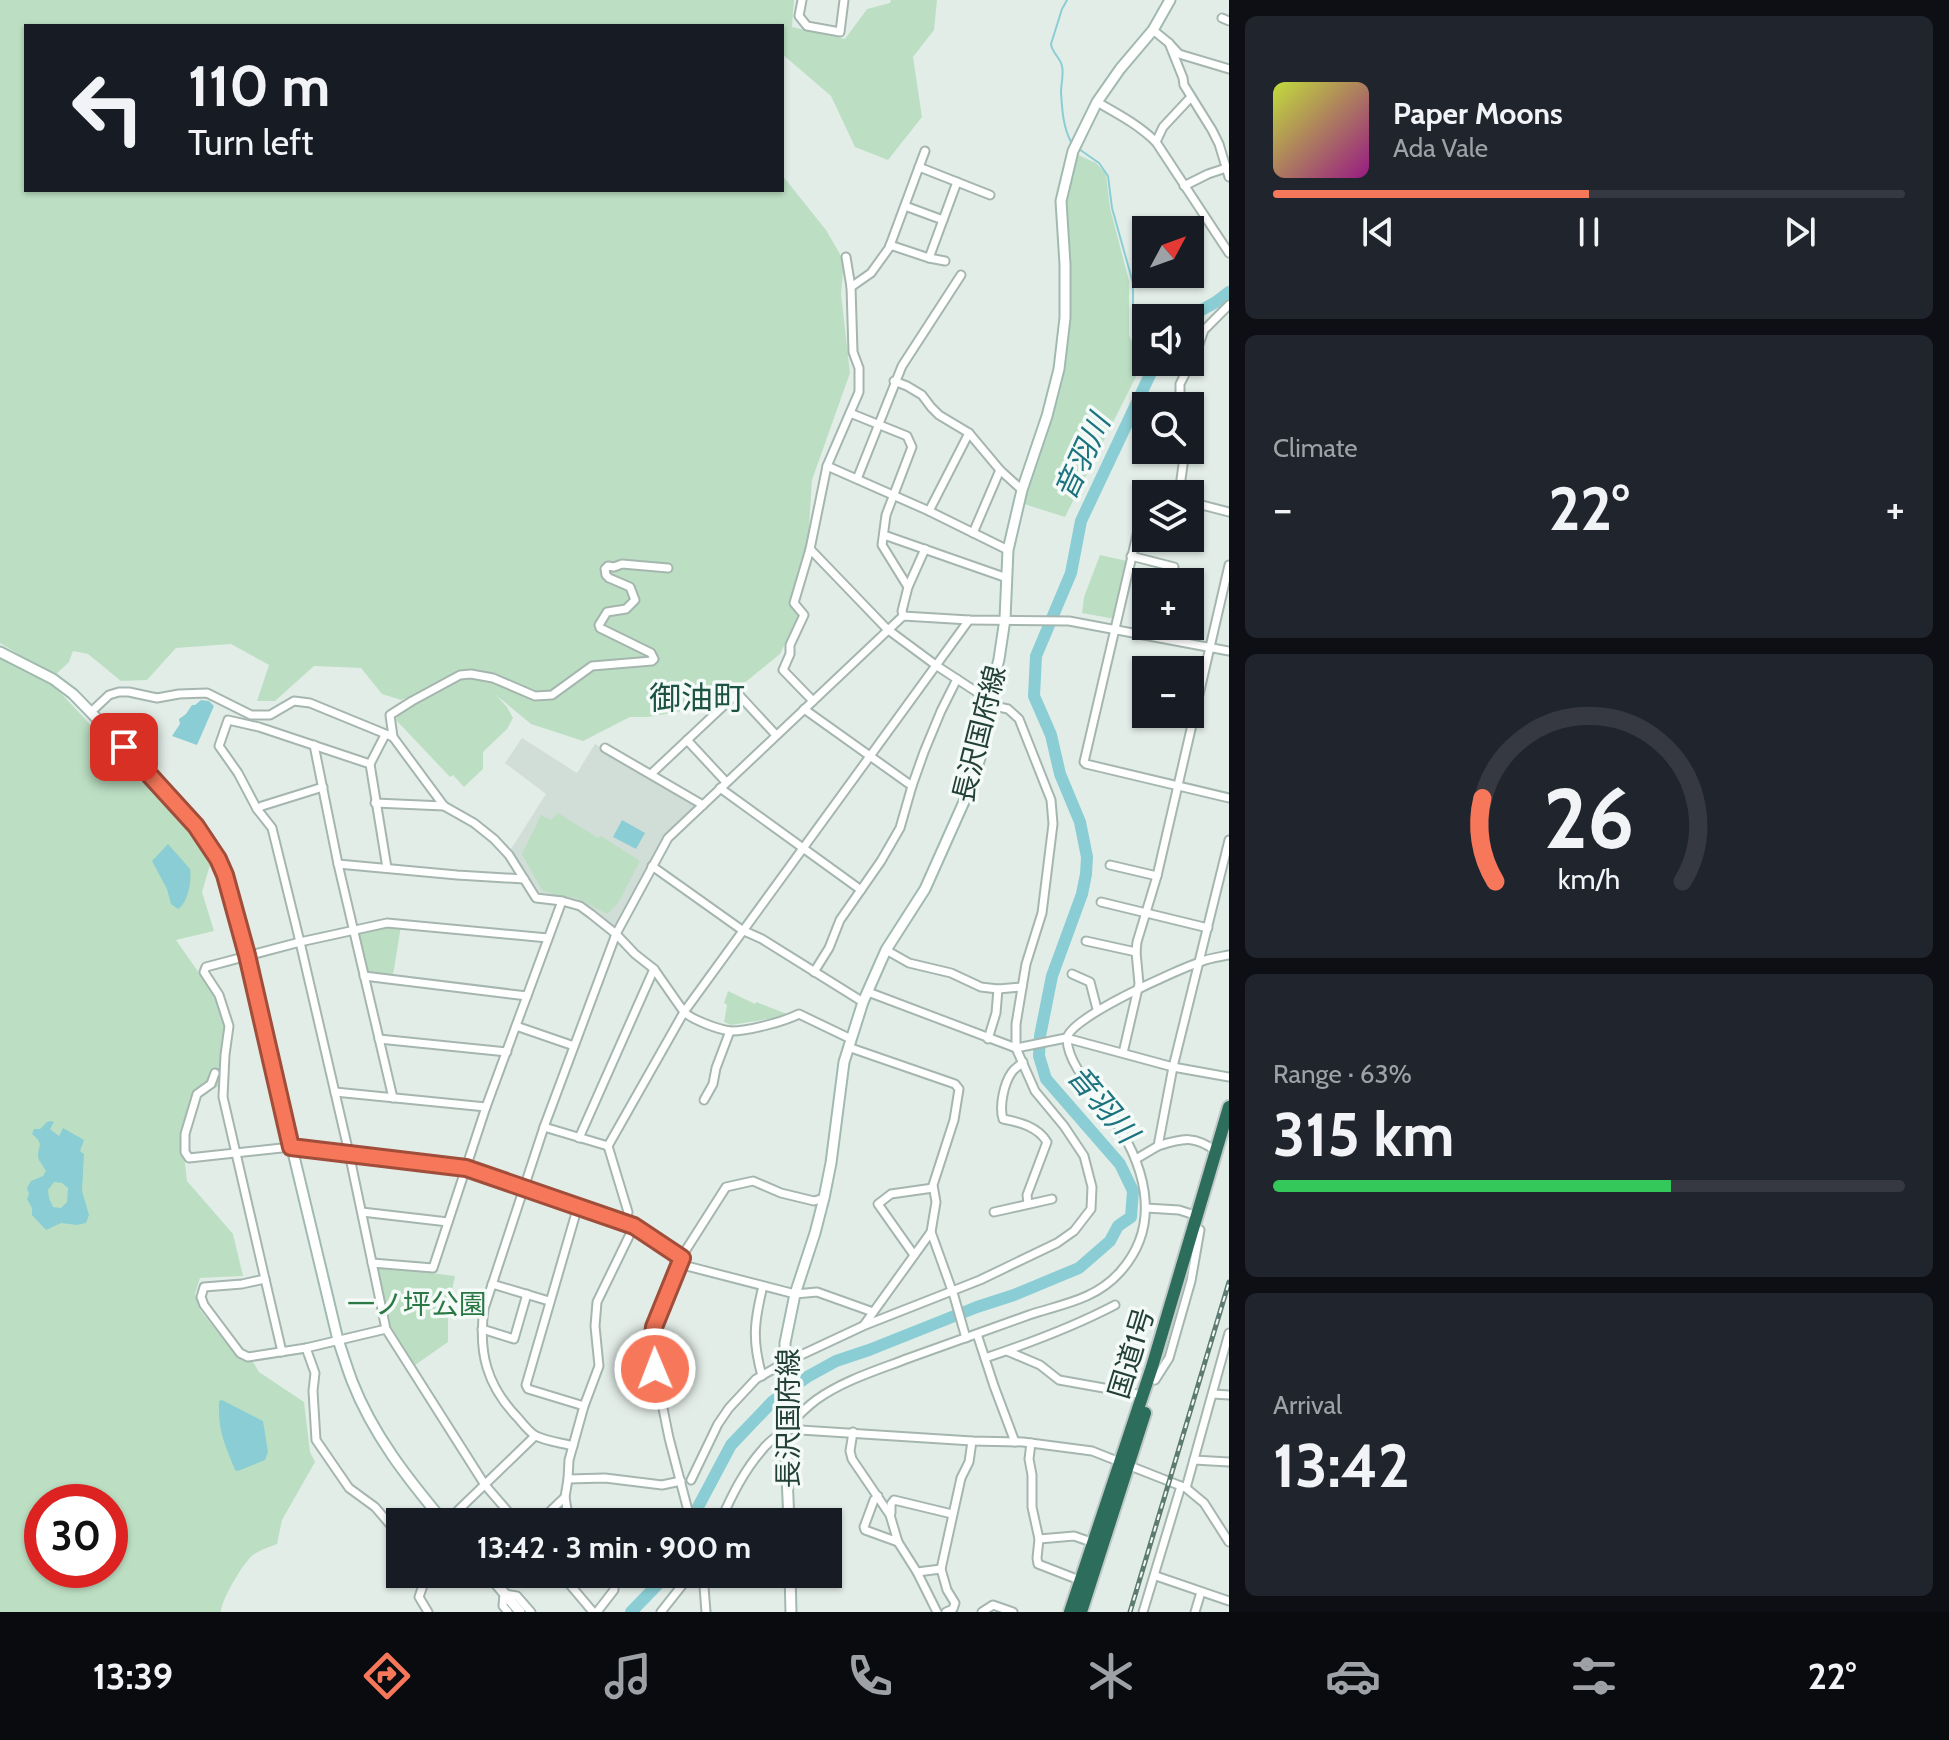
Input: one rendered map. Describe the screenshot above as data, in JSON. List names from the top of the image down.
{
  "streets": {
    "highway": ["国道1号"],
    "main road": ["長沢国府線"]
  },
  "districts": ["御油町"],
  "water": ["音羽川"],
  "parks": ["一ノ坪公園"],
  "north": "top right",
  "page": {
    "turn": ["110 m", "Turn left"],
    "song": ["Paper Moons", "Ada Vale"],
    "map_buttons": ["+", "−"],
    "tile": [
      "Climate",
      ["Range · 63%", "315 km"],
      ["Arrival", "13:42"]
    ],
    "heat": ["−", "22°", "+"],
    "limit": "30",
    "trip": "13:42 · 3 min · 900 m",
    "tabs": ["13:39", "22°"],
    "gauge": ["26", "km/h"]
  }
}
